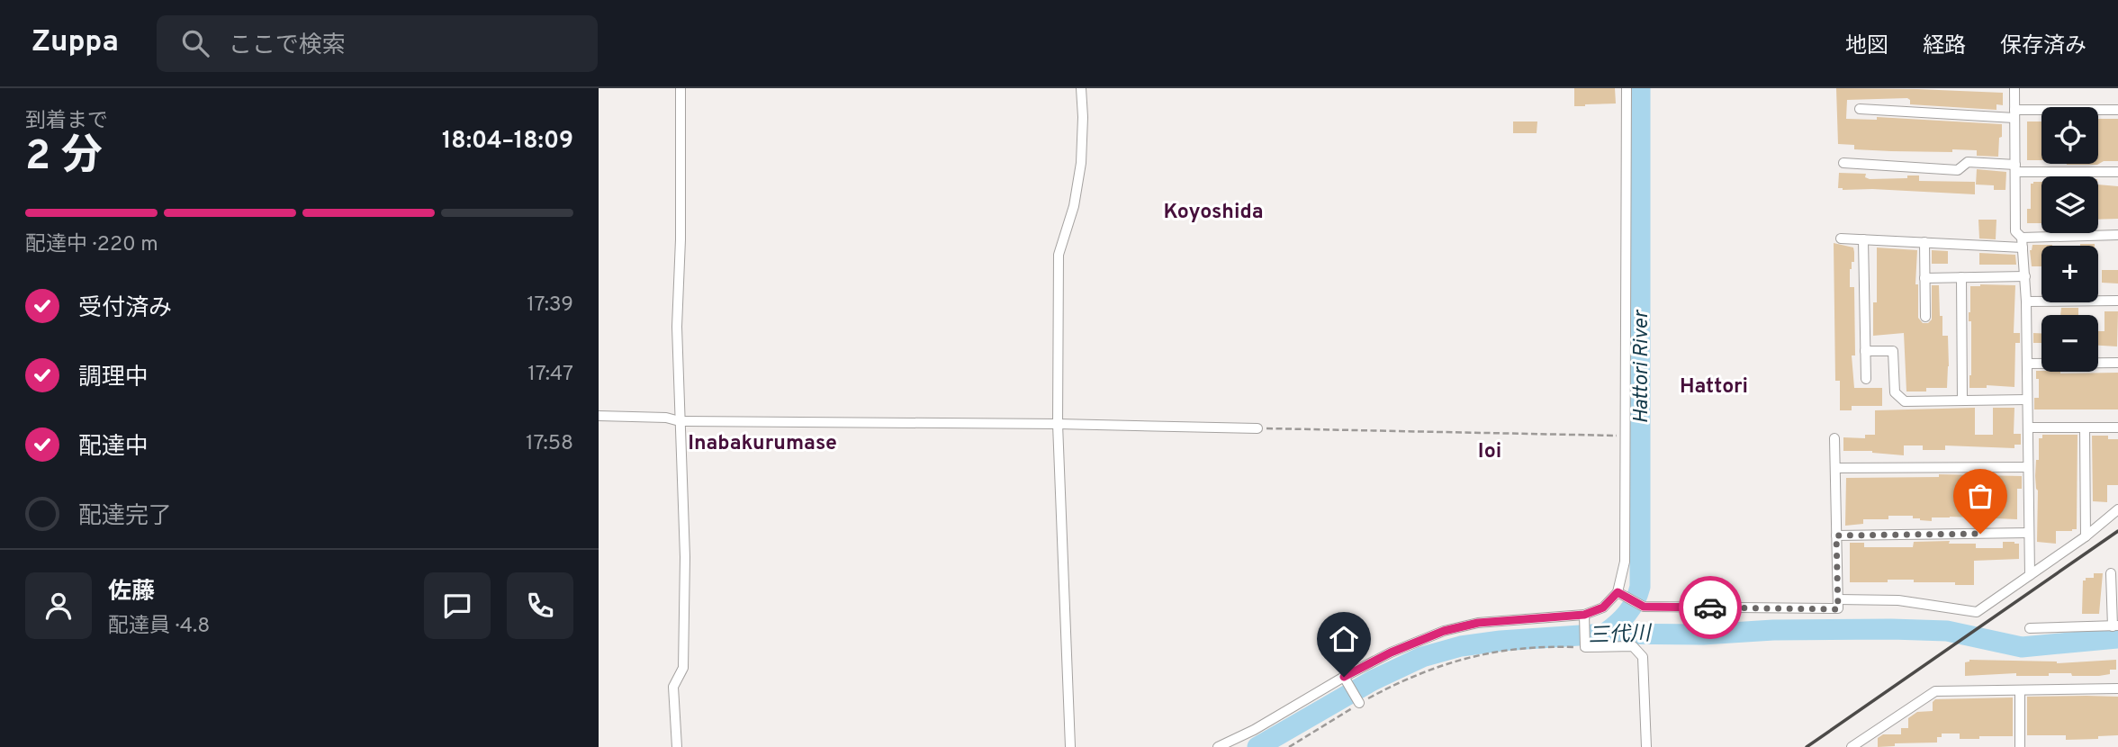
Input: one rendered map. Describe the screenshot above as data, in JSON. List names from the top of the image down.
{
  "districts": [
    "Koyoshida",
    "Hattori",
    "Inabakurumase",
    "Ioi"
  ],
  "water": ["Hattori River", "三代川"],
  "page": {
    "header": "Zuppa",
    "search": "ここで検索",
    "nav": ["地図", "経路", "保存済み"],
    "heading": ["2 分", "到着まで", "18:04–18:09"],
    "panel": ["佐藤", "配達員 · 4.8"],
    "map_buttons": ["+", "−"],
    "bar": "配達中 · 220 m",
    "list": [
      ["受付済み", "17:39"],
      ["調理中", "17:47"],
      ["配達中", "17:58"],
      "配達完了"
    ]
  }
}
